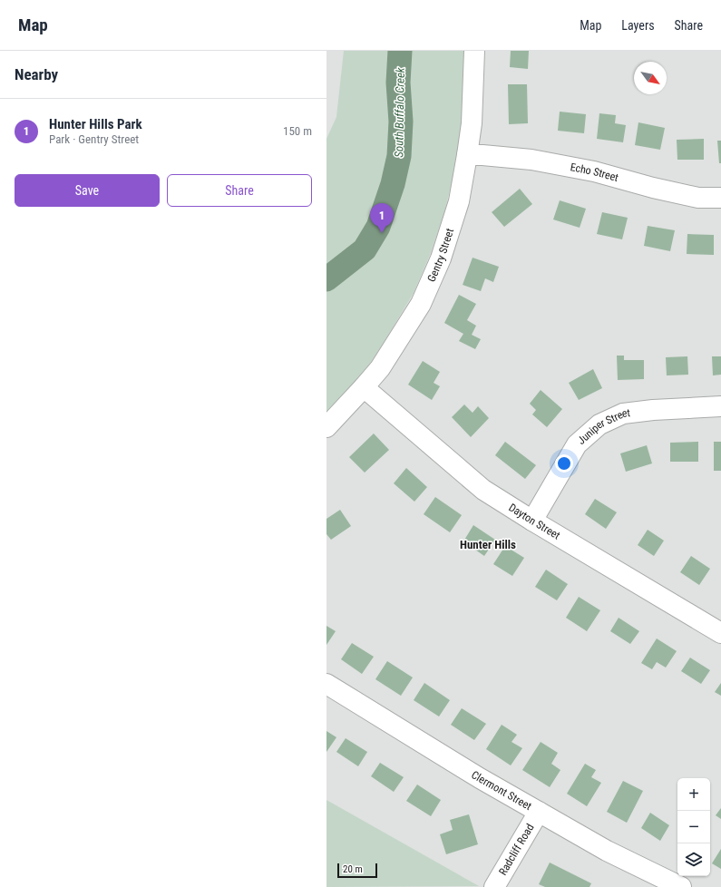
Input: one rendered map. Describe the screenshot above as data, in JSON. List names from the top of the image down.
{
  "streets": {
    "street": [
      "Echo Street",
      "Gentry Street",
      "Juniper Street",
      "Dayton Street",
      "Clermont Street",
      "Radcliff Road"
    ]
  },
  "crossings": [
    ["Echo Street", "Gentry Street"],
    ["Gentry Street", "Dayton Street"],
    ["Juniper Street", "Dayton Street"],
    ["Clermont Street", "Radcliff Road"]
  ],
  "districts": ["Hunter Hills"],
  "water": ["South Buffalo Creek"],
  "scale_bar": "20 m",
  "north": "bottom right",
  "page": {
    "header": "Map",
    "nav": ["Map", "Layers", "Share"],
    "heading": "Nearby",
    "list": [
      {
        "mark": "1",
        "name": "Hunter Hills Park",
        "note": "Park · Gentry Street",
        "value": "150 m"
      }
    ],
    "buttons": ["Save", "Share"],
    "pins": "1",
    "map_buttons": ["+", "−"],
    "scale": "20 m"
  }
}
